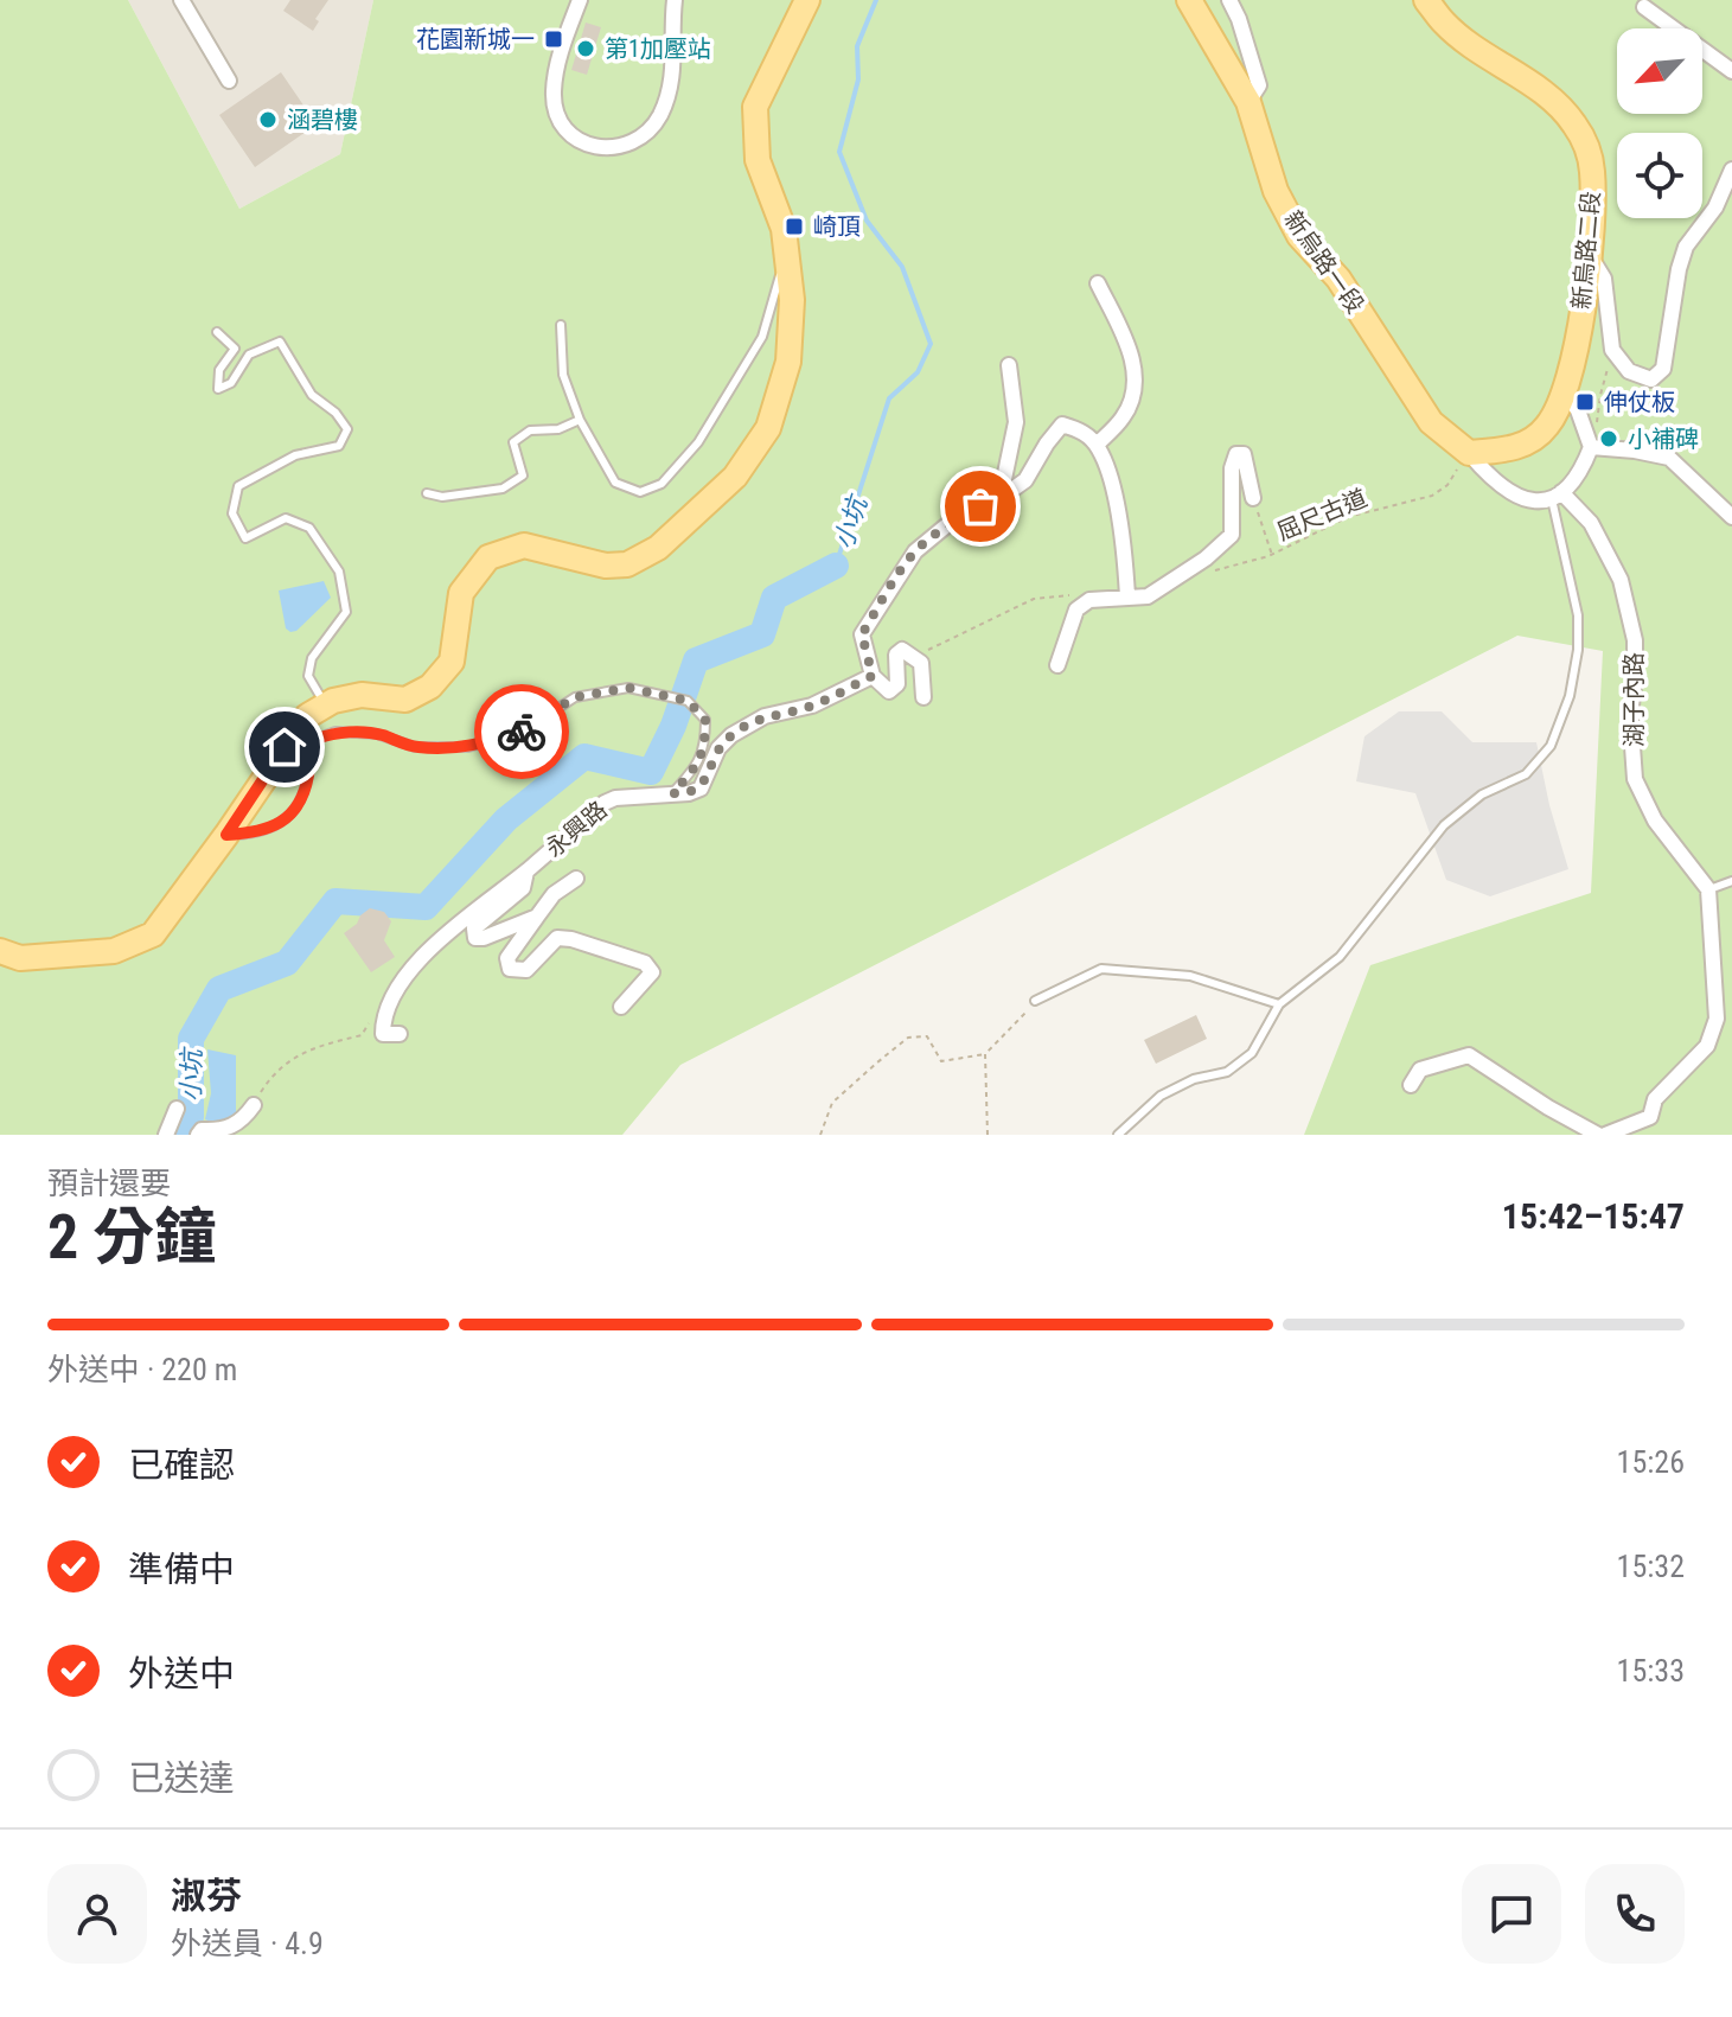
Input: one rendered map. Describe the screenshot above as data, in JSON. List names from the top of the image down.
{
  "streets": {
    "main road": ["新烏路二段", "新烏路一段"],
    "street": ["湖子內路", "永興路"],
    "path": ["屈尺古道"]
  },
  "crossings": [
    ["新烏路二段", "新烏路一段"],
    ["新烏路二段", "屈尺古道"],
    ["新烏路一段", "屈尺古道"]
  ],
  "water": ["小坑"],
  "places": {
    "transit": ["花園新城一", "崎頂", "伸仗板"],
    "other": ["第1加壓站", "涵碧樓", "小補碑"]
  },
  "north": "bottom left",
  "page": {
    "heading": ["2 分鐘", "預計還要", "15:42–15:47"],
    "panel": ["淑芬", "外送員 · 4.9"],
    "bar": "外送中 · 220 m",
    "list": [
      ["已確認", "15:26"],
      ["準備中", "15:32"],
      ["外送中", "15:33"],
      "已送達"
    ]
  }
}
